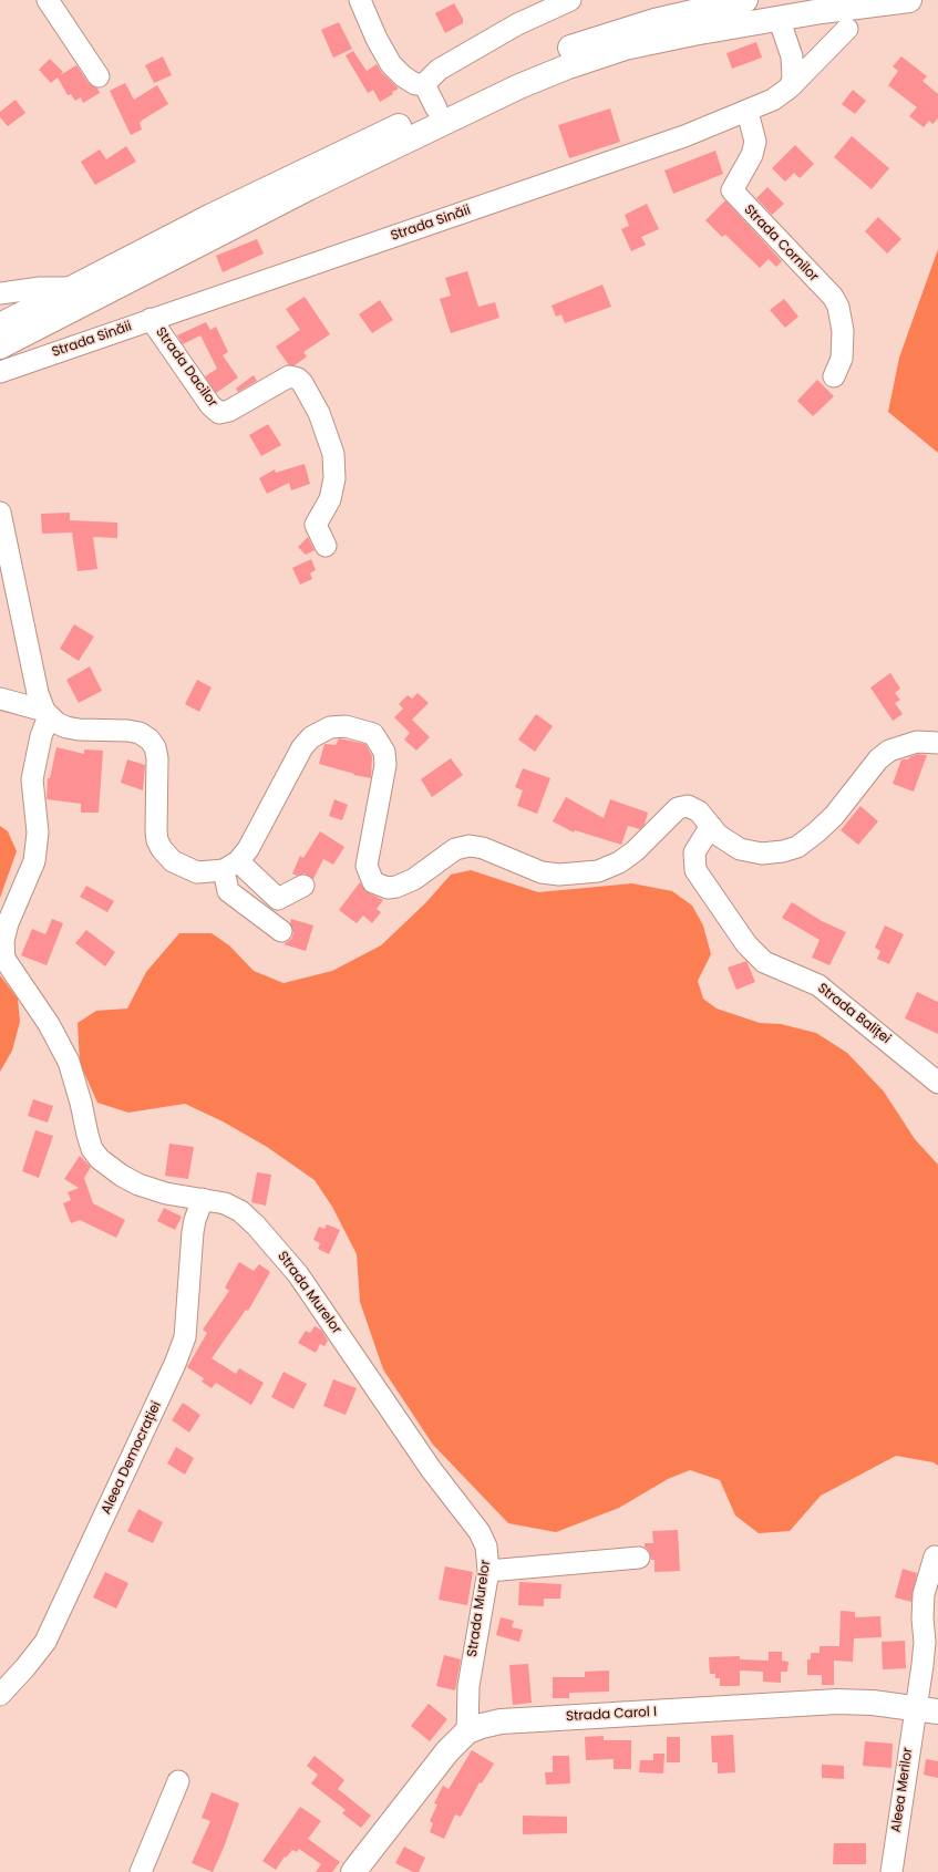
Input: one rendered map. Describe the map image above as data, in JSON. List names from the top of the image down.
{
  "streets": {
    "main road": ["Strada Carol I"],
    "street": [
      "Strada Sinăii",
      "Strada Cornilor",
      "Strada Dacilor",
      "Strada Baliței",
      "Strada Murelor",
      "Aleea Democrației",
      "Aleea Merilor"
    ]
  },
  "crossings": [
    ["Strada Sinăii", "Strada Cornilor"],
    ["Strada Sinăii", "Strada Dacilor"],
    ["Strada Murelor", "Aleea Democrației"],
    ["Strada Murelor", "Strada Carol I"],
    ["Strada Carol I", "Aleea Merilor"]
  ]
}
